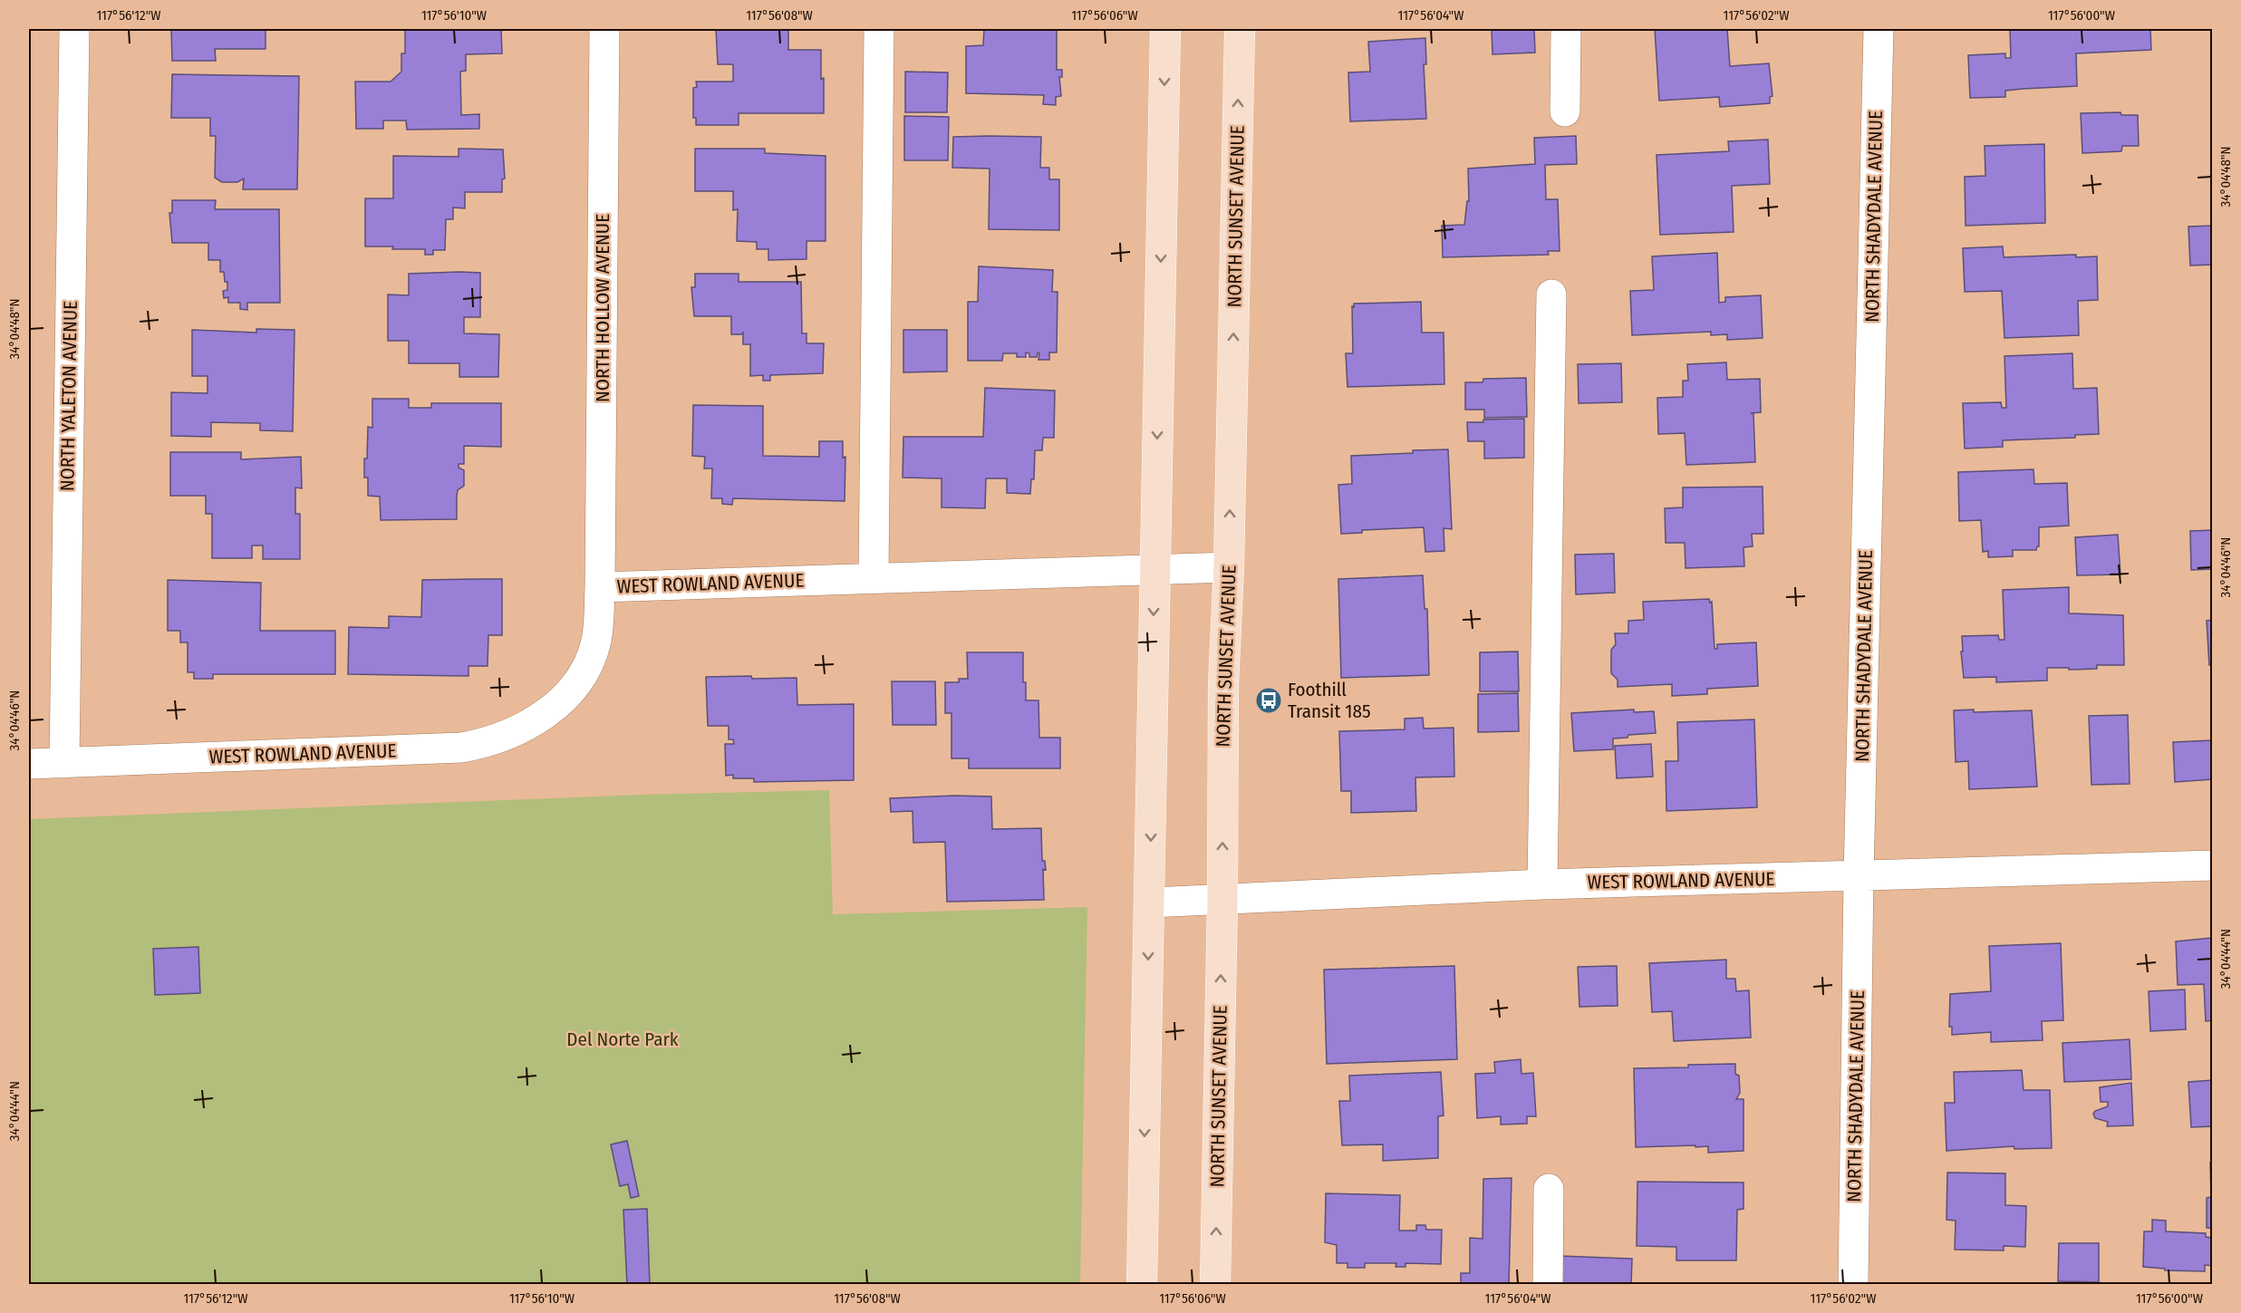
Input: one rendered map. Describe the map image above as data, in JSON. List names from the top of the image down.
{
  "streets": {
    "main road": ["NORTH SUNSET AVENUE"],
    "street": [
      "NORTH SHADYDALE AVENUE",
      "NORTH HOLLOW AVENUE",
      "NORTH YALETON AVENUE",
      "WEST ROWLAND AVENUE"
    ]
  },
  "crossings": [
    ["NORTH SUNSET AVENUE", "WEST ROWLAND AVENUE"],
    ["NORTH SHADYDALE AVENUE", "WEST ROWLAND AVENUE"],
    ["NORTH HOLLOW AVENUE", "WEST ROWLAND AVENUE"],
    ["NORTH YALETON AVENUE", "WEST ROWLAND AVENUE"]
  ],
  "parks": ["Del Norte Park"],
  "places": {
    "bus stop": ["Foothill Transit 185"]
  },
  "coordinates": [
    "117°56'12\"W",
    "117°56'10\"W",
    "117°56'08\"W",
    "117°56'06\"W",
    "117°56'04\"W",
    "117°56'02\"W",
    "117°56'00\"W",
    "34°04'48\"N",
    "34°04'46\"N",
    "34°04'44\"N"
  ]
}
